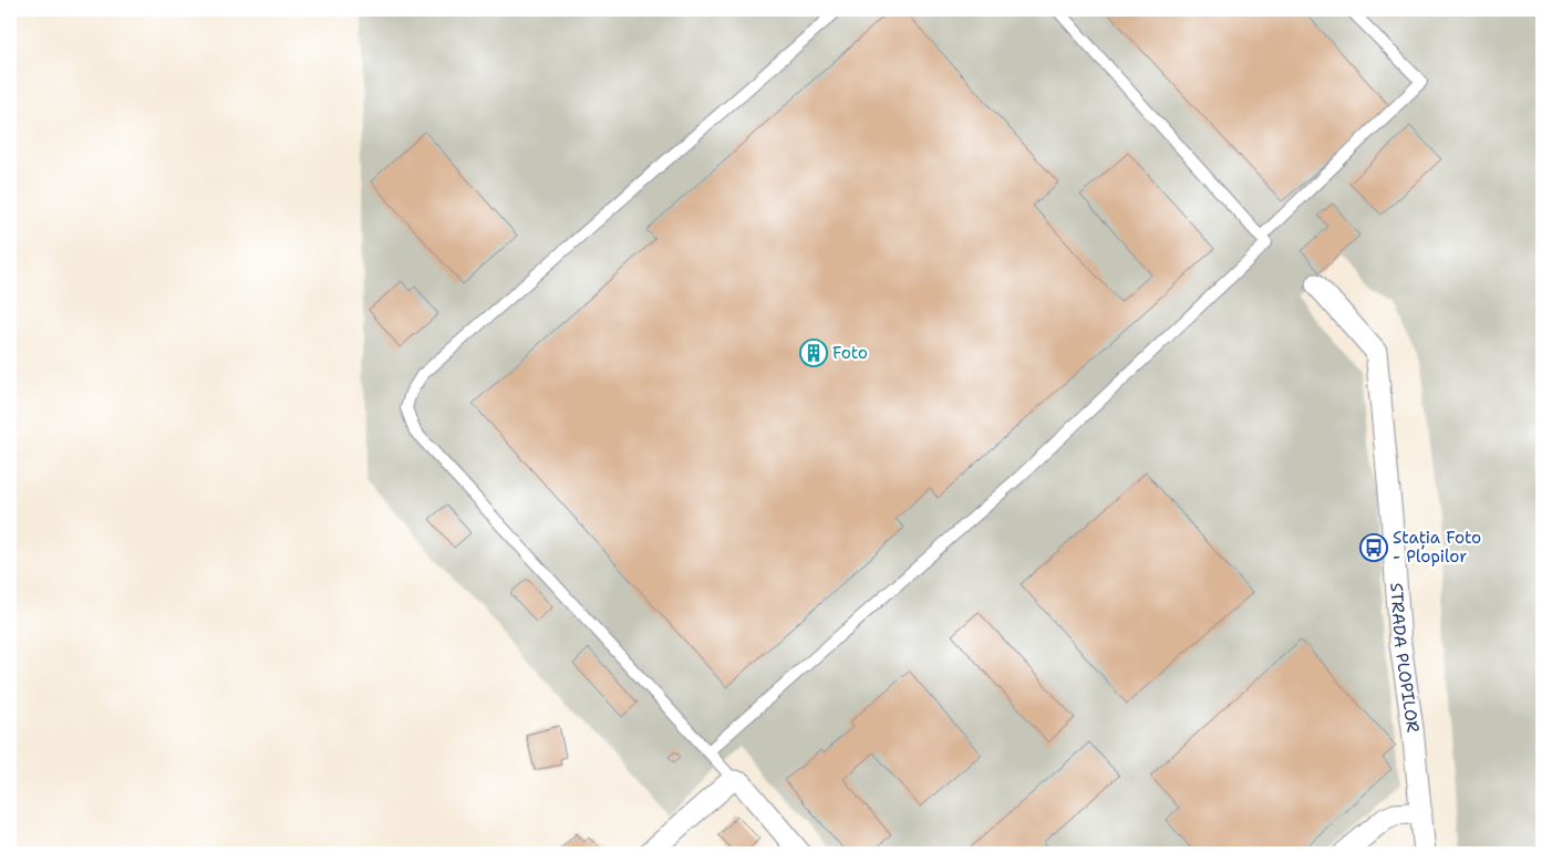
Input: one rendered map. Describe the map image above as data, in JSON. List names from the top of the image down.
{
  "streets": {
    "street": ["STRADA PLOPILOR"]
  },
  "places": {
    "building": ["Foto"],
    "bus stop": ["Stația Foto - Plopilor"]
  }
}
